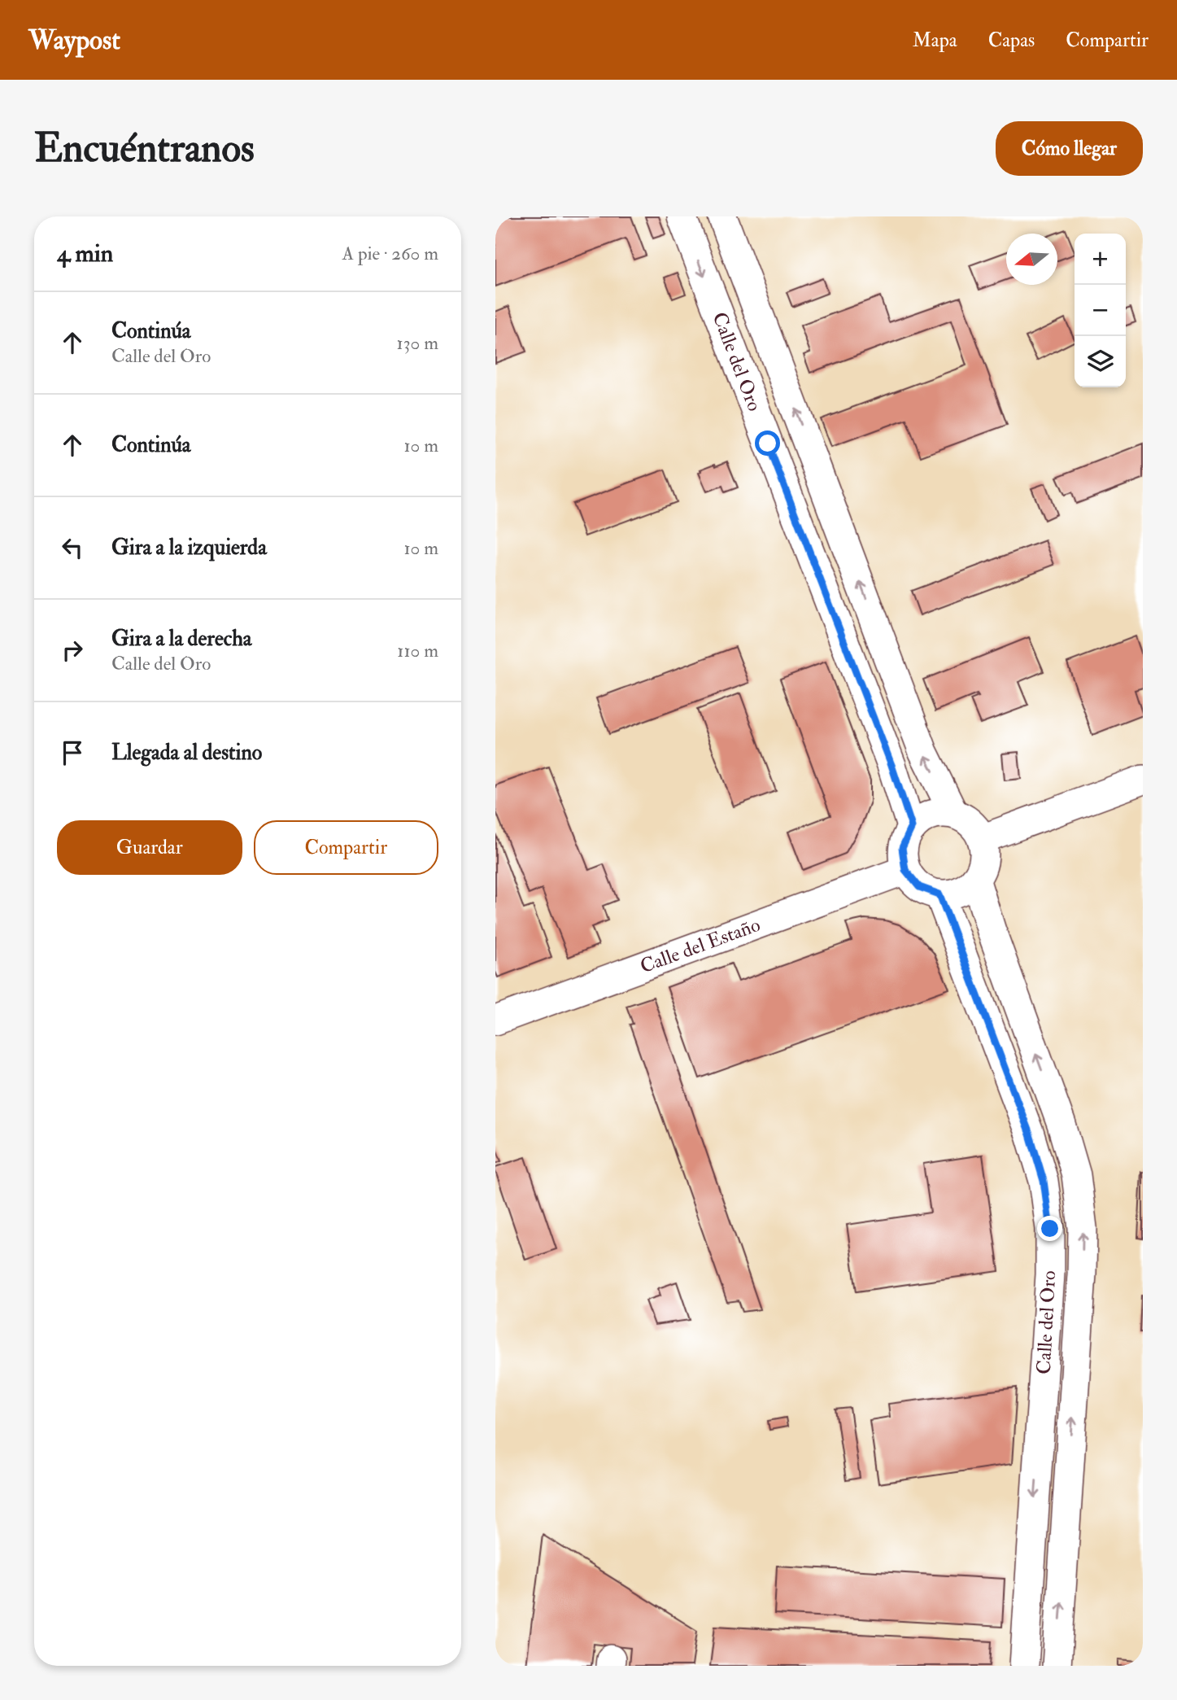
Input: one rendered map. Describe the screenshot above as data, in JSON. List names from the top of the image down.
{
  "streets": {
    "street": ["Calle del Oro", "Calle del Estaño"]
  },
  "crossings": [
    ["Calle del Oro", "Calle del Estaño"]
  ],
  "north": "left",
  "page": {
    "header": "Waypost",
    "nav": ["Mapa", "Capas", "Compartir"],
    "buttons": [
      "Cómo llegar",
      ["Guardar", "Compartir"]
    ],
    "title": "Encuéntranos",
    "heading": ["4 min", "A pie · 260 m"],
    "map_buttons": ["+", "−"],
    "list": [
      ["Continúa", "Calle del Oro", "130 m"],
      ["Continúa", "10 m"],
      ["Gira a la izquierda", "10 m"],
      ["Gira a la derecha", "Calle del Oro", "110 m"],
      "Llegada al destino"
    ]
  }
}
